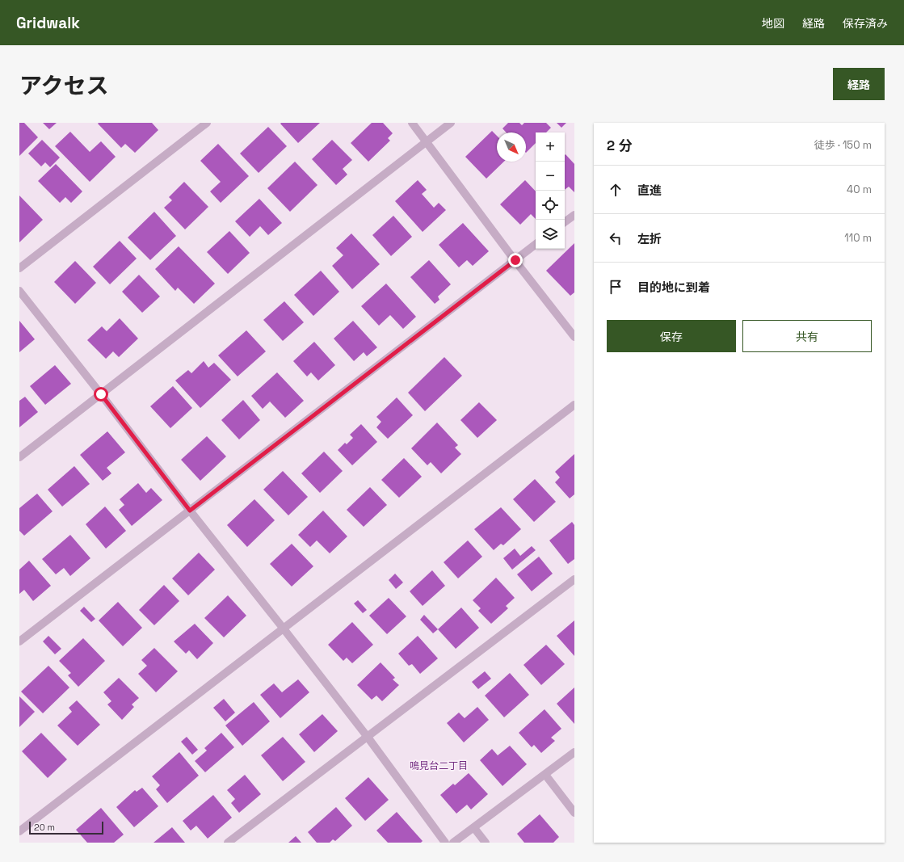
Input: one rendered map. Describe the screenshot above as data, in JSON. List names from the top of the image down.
{
  "districts": ["鳴見台二丁目"],
  "scale_bar": "20 m",
  "north": "bottom right",
  "page": {
    "header": "Gridwalk",
    "nav": ["地図", "経路", "保存済み"],
    "title": "アクセス",
    "buttons": [
      "経路",
      ["保存", "共有"]
    ],
    "heading": ["2 分", "徒歩 · 150 m"],
    "map_buttons": ["+", "−"],
    "list": [
      ["直進", "40 m"],
      ["左折", "110 m"],
      "目的地に到着"
    ],
    "scale": "20 m"
  }
}
